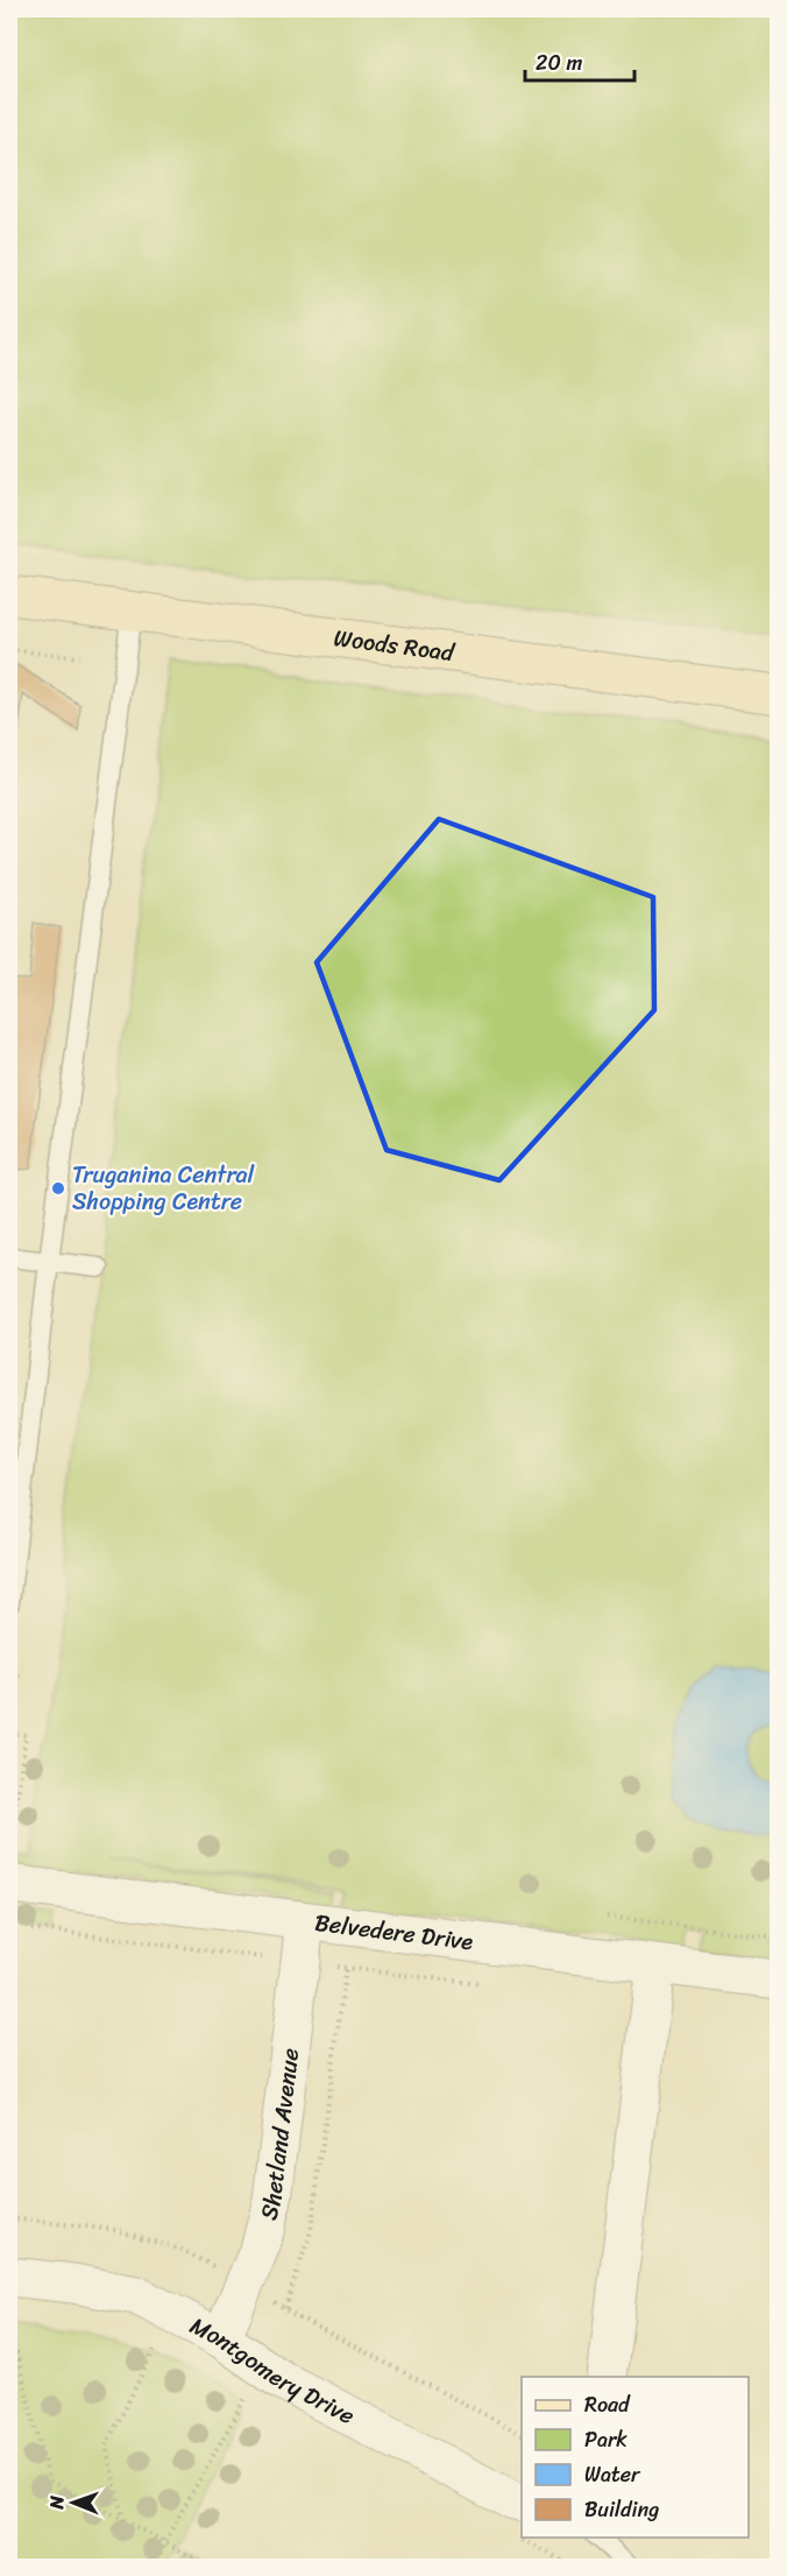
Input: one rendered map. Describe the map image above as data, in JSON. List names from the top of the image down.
{
  "streets": {
    "street": [
      "Woods Road",
      "Belvedere Drive",
      "Shetland Avenue",
      "Montgomery Drive"
    ]
  },
  "crossings": [
    ["Belvedere Drive", "Shetland Avenue"],
    ["Shetland Avenue", "Montgomery Drive"]
  ],
  "places": ["Truganina Central Shopping Centre"],
  "legend": [
    "Road",
    "Park",
    "Water",
    "Building"
  ],
  "scale_bar": "20 m",
  "north": "left"
}
